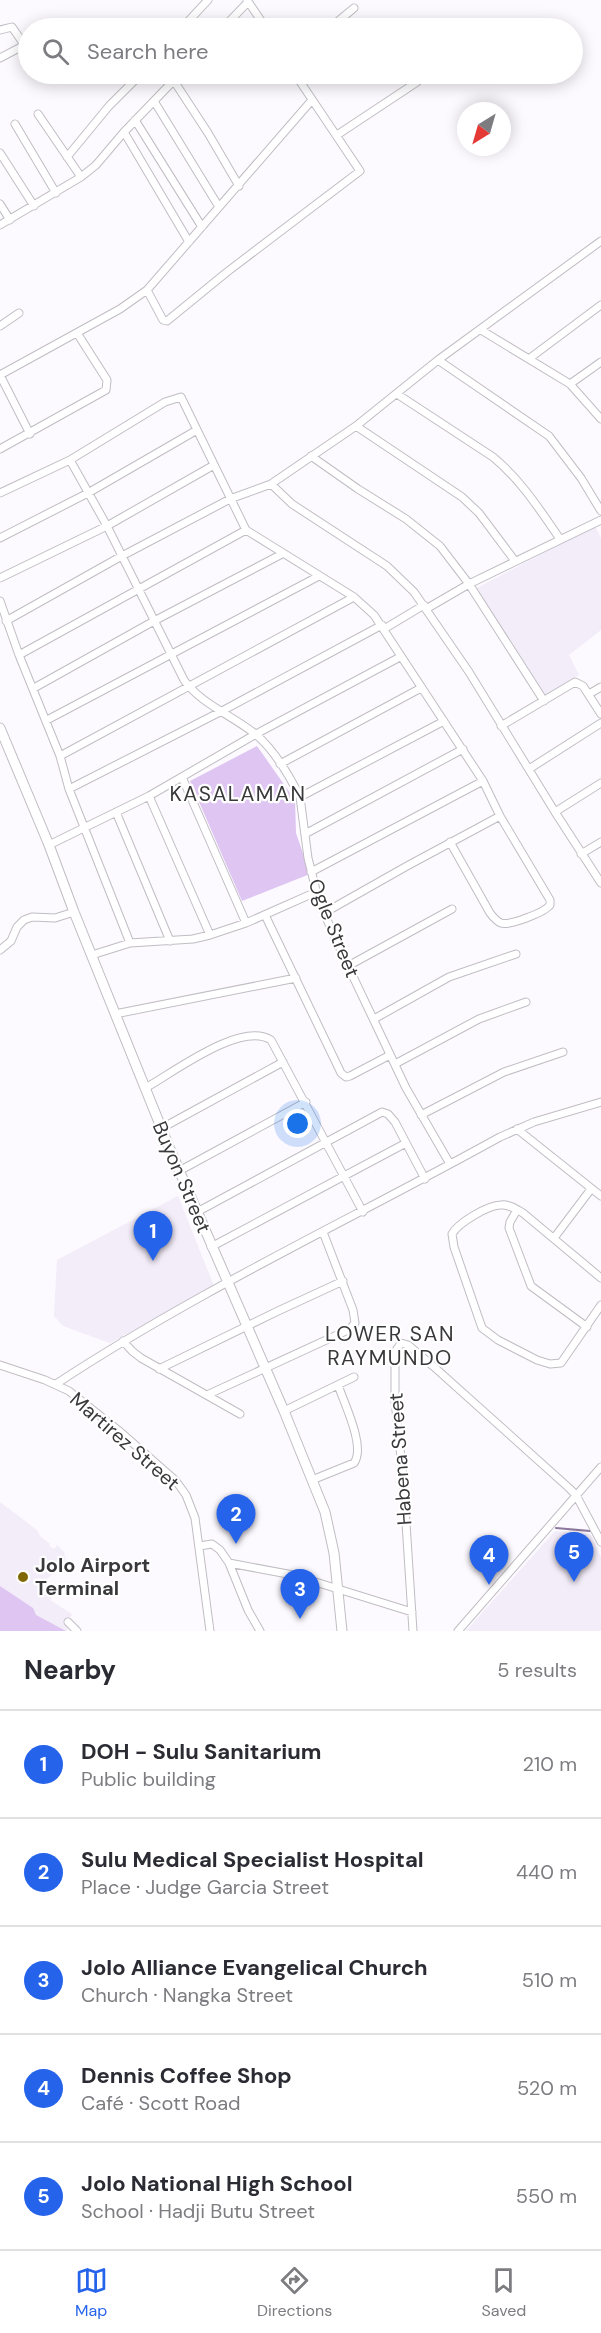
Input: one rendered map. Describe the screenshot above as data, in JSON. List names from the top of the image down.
{
  "streets": {
    "main road": ["Buyon Street"],
    "street": ["Ogle Street", "Martirez Street", "Habena Street"]
  },
  "districts": ["KASALAMAN", "LOWER SAN RAYMUNDO"],
  "places": ["Jolo Airport Terminal"],
  "north": "bottom left",
  "page": {
    "search": "Search here",
    "pins": [
      "1",
      "2",
      "5",
      "4",
      "3"
    ],
    "heading": ["Nearby", "5 results"],
    "list": [
      {
        "mark": "1",
        "name": "DOH - Sulu Sanitarium",
        "note": "Public building",
        "value": "210 m"
      },
      {
        "mark": "2",
        "name": "Sulu Medical Specialist Hospital",
        "note": "Place · Judge Garcia Street",
        "value": "440 m"
      },
      {
        "mark": "3",
        "name": "Jolo Alliance Evangelical Church",
        "note": "Church · Nangka Street",
        "value": "510 m"
      },
      {
        "mark": "4",
        "name": "Dennis Coffee Shop",
        "note": "Café · Scott Road",
        "value": "520 m"
      },
      {
        "mark": "5",
        "name": "Jolo National High School",
        "note": "School · Hadji Butu Street",
        "value": "550 m"
      }
    ],
    "nav": ["Map", "Directions", "Saved"]
  }
}
